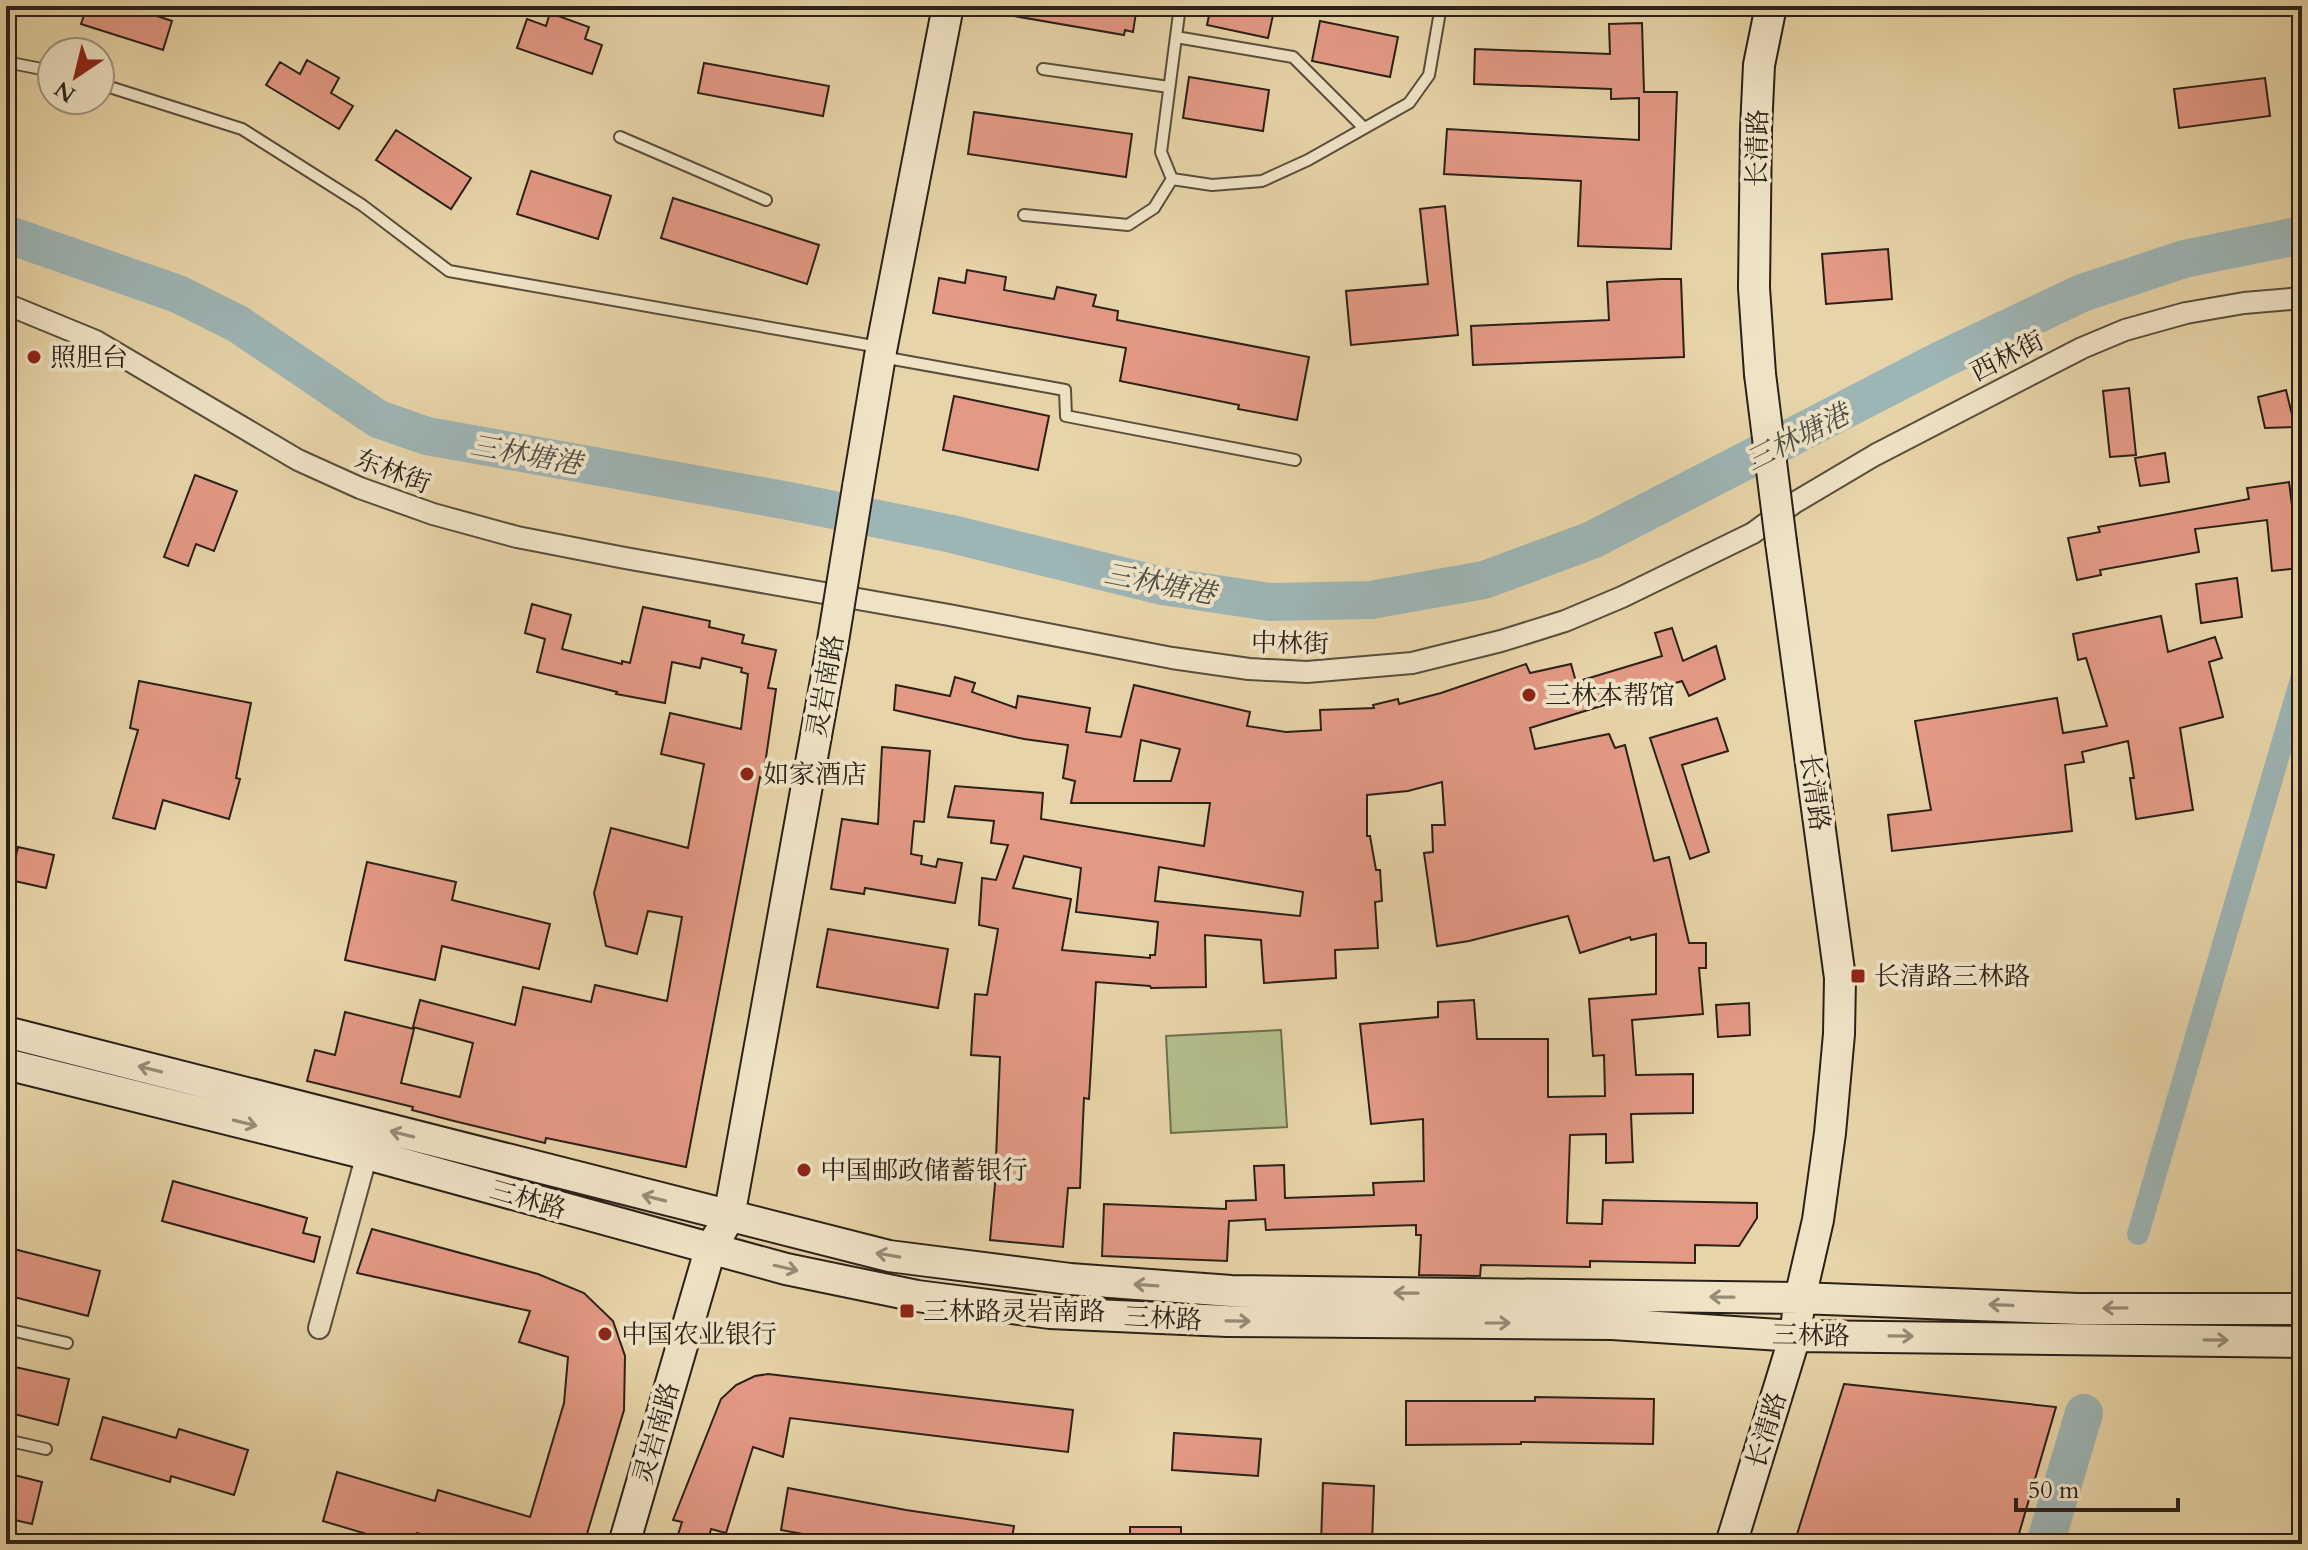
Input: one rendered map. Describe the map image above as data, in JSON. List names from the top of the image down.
{
  "streets": {
    "main road": ["长清路", "灵岩南路", "三林路"],
    "street": ["西林街", "东林街", "中林街"]
  },
  "crossings": [
    ["长清路", "西林街"],
    ["长清路", "中林街"],
    ["长清路", "三林路"],
    ["西林街", "中林街"],
    ["东林街", "中林街"],
    ["灵岩南路", "三林路"]
  ],
  "water": ["三林塘港"],
  "places": {
    "other": [
      "照胆台",
      "三林本帮馆",
      "如家酒店",
      "中国邮政储蓄银行",
      "中国农业银行"
    ],
    "transit": ["长清路三林路", "三林路灵岩南路"]
  },
  "scale_bar": "50 m",
  "north": "bottom left"
}
